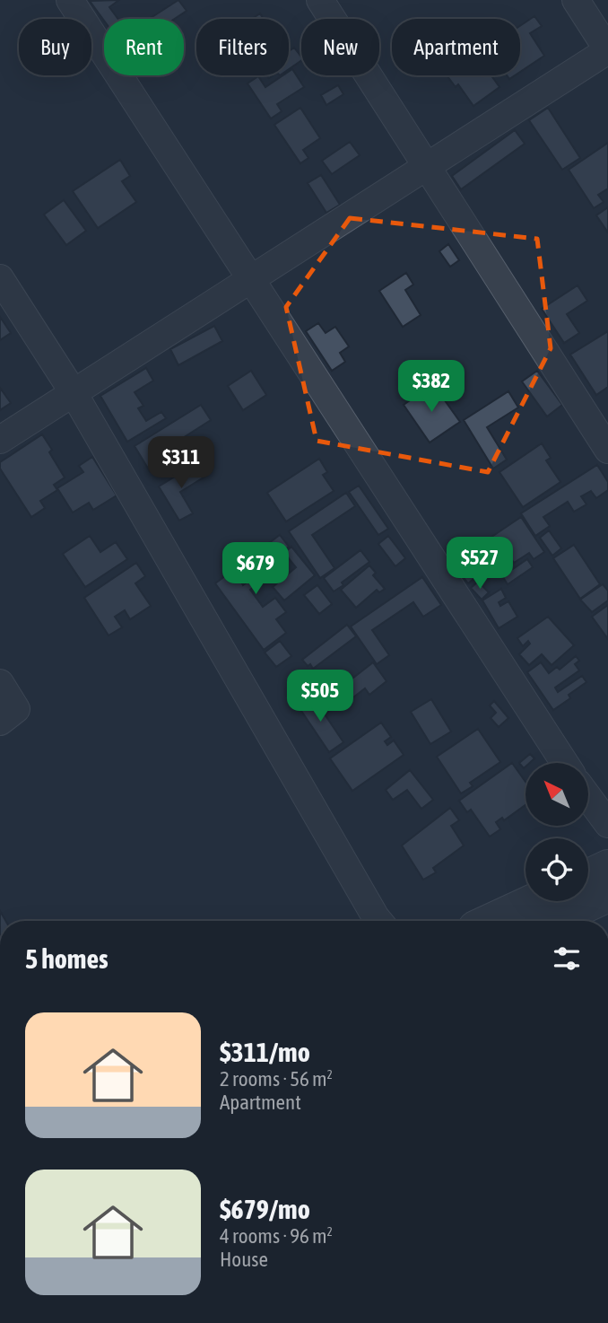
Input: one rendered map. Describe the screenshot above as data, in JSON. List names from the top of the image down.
{
  "north": "top left",
  "page": {
    "chip": [
      "Buy",
      "Rent",
      "Filters",
      "New",
      "Apartment"
    ],
    "price": [
      "$382",
      "$311",
      "$527",
      "$679",
      "$505"
    ],
    "heading": "5 homes",
    "list": [
      {
        "name": "$311/mo",
        "note": "2 rooms · 56 m² · Apartment"
      },
      {
        "name": "$679/mo",
        "note": "4 rooms · 96 m² · House"
      }
    ]
  }
}
